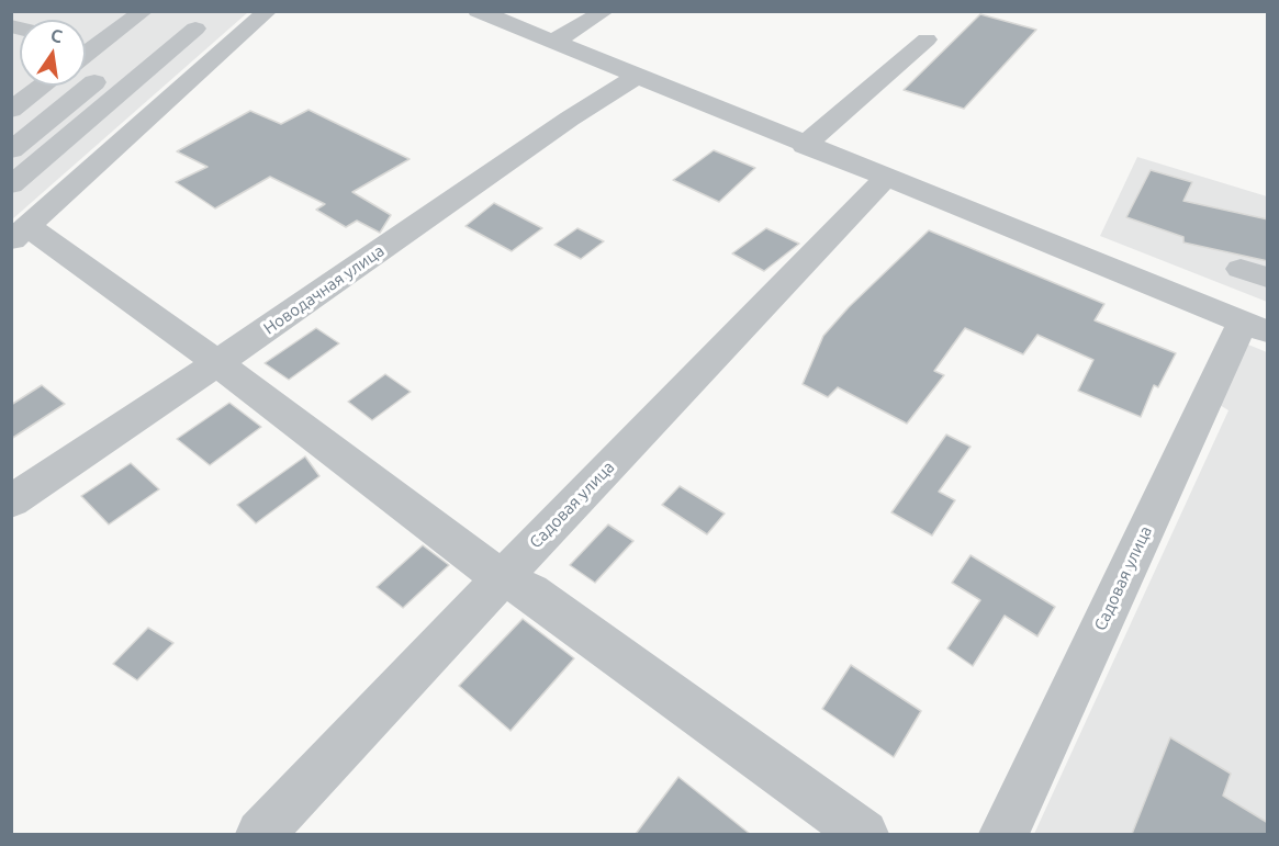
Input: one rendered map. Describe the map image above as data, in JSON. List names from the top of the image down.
{
  "streets": {
    "street": ["Новодачная улица", "Садовая улица"]
  },
  "crossings": [
    ["Новодачная улица", "Садовая улица"]
  ],
  "north": "top"
}
